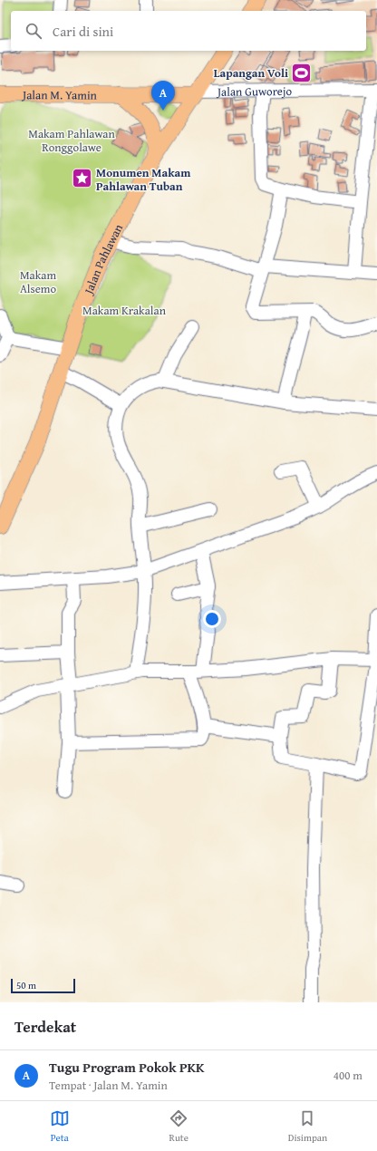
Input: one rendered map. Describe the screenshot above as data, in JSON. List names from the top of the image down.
{
  "streets": {
    "main road": ["Jalan M. Yamin", "Jalan Pahlawan"],
    "street": ["Jalan Guworejo"]
  },
  "crossings": [
    ["Jalan Guworejo", "Jalan M. Yamin"],
    ["Jalan Guworejo", "Jalan Pahlawan"],
    ["Jalan M. Yamin", "Jalan Pahlawan"]
  ],
  "parks": ["Makam Pahlawan Ronggolawe", "Makam Alsemo", "Makam Krakalan"],
  "places": {
    "sports": ["Lapangan Voli"],
    "place": ["Monumen Makam Pahlawan Tuban"]
  },
  "scale_bar": "50 m",
  "page": {
    "search": "Cari di sini",
    "pins": "A",
    "scale": "50 m",
    "heading": "Terdekat",
    "list": [
      {
        "mark": "A",
        "name": "Tugu Program Pokok PKK",
        "note": "Tempat · Jalan M. Yamin",
        "value": "400 m"
      }
    ],
    "nav": ["Peta", "Rute", "Disimpan"]
  }
}
